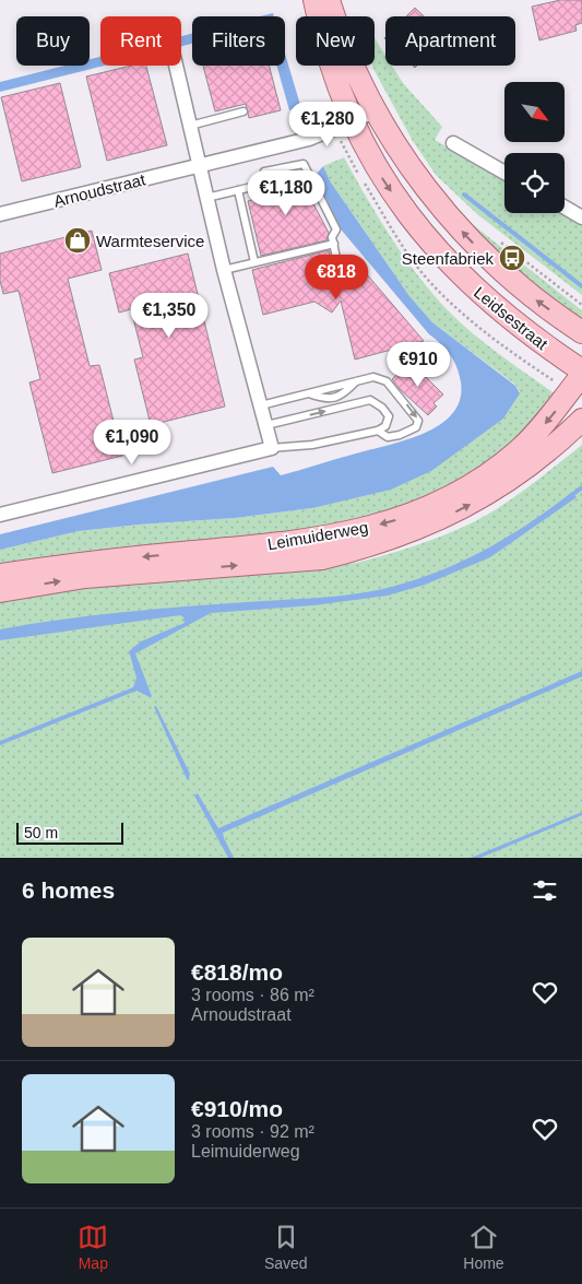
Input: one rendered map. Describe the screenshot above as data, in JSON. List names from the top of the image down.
{
  "streets": {
    "main road": ["Leidsestraat", "Leimuiderweg"],
    "street": ["Arnoudstraat"]
  },
  "crossings": [
    ["Arnoudstraat", "Leidsestraat"],
    ["Leidsestraat", "Leimuiderweg"]
  ],
  "places": {
    "shop": ["Warmteservice"],
    "bus stop": ["Steenfabriek"]
  },
  "scale_bar": "50 m",
  "north": "bottom right",
  "page": {
    "chip": [
      "Buy",
      "Rent",
      "Filters",
      "New",
      "Apartment"
    ],
    "price": [
      "€1,280",
      "€1,180",
      "€818",
      "€1,350",
      "€910",
      "€1,090"
    ],
    "scale": "50 m",
    "heading": "6 homes",
    "list": [
      {
        "name": "€818/mo",
        "note": "3 rooms · 86 m² · Arnoudstraat"
      },
      {
        "name": "€910/mo",
        "note": "3 rooms · 92 m² · Leimuiderweg"
      }
    ],
    "tabs": ["Map", "Saved", "Home"]
  }
}
